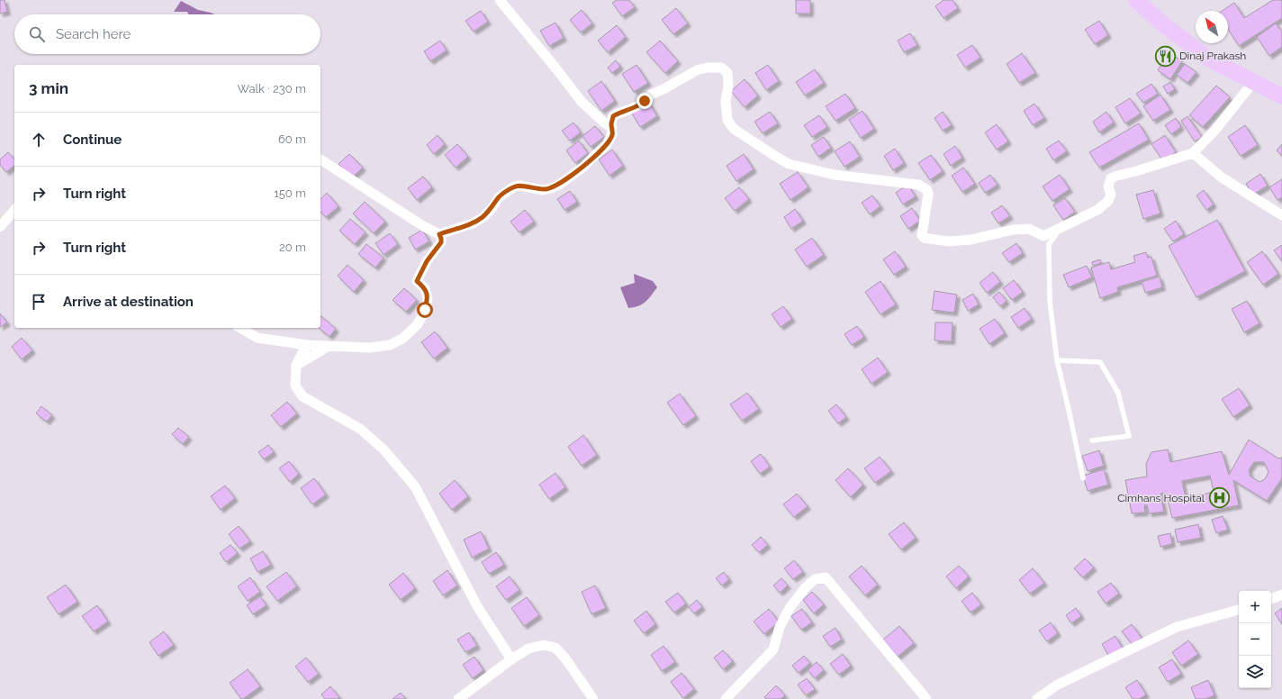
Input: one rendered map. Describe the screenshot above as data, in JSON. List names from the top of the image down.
{
  "places": {
    "restaurant": ["Dinaj Prakash"],
    "hospital": ["Cimhans Hospital"]
  },
  "north": "top left",
  "page": {
    "search": "Search here",
    "heading": ["3 min", "Walk · 230 m"],
    "list": [
      ["Continue", "60 m"],
      ["Turn right", "150 m"],
      ["Turn right", "20 m"],
      "Arrive at destination"
    ],
    "map_buttons": ["+", "−"]
  }
}
